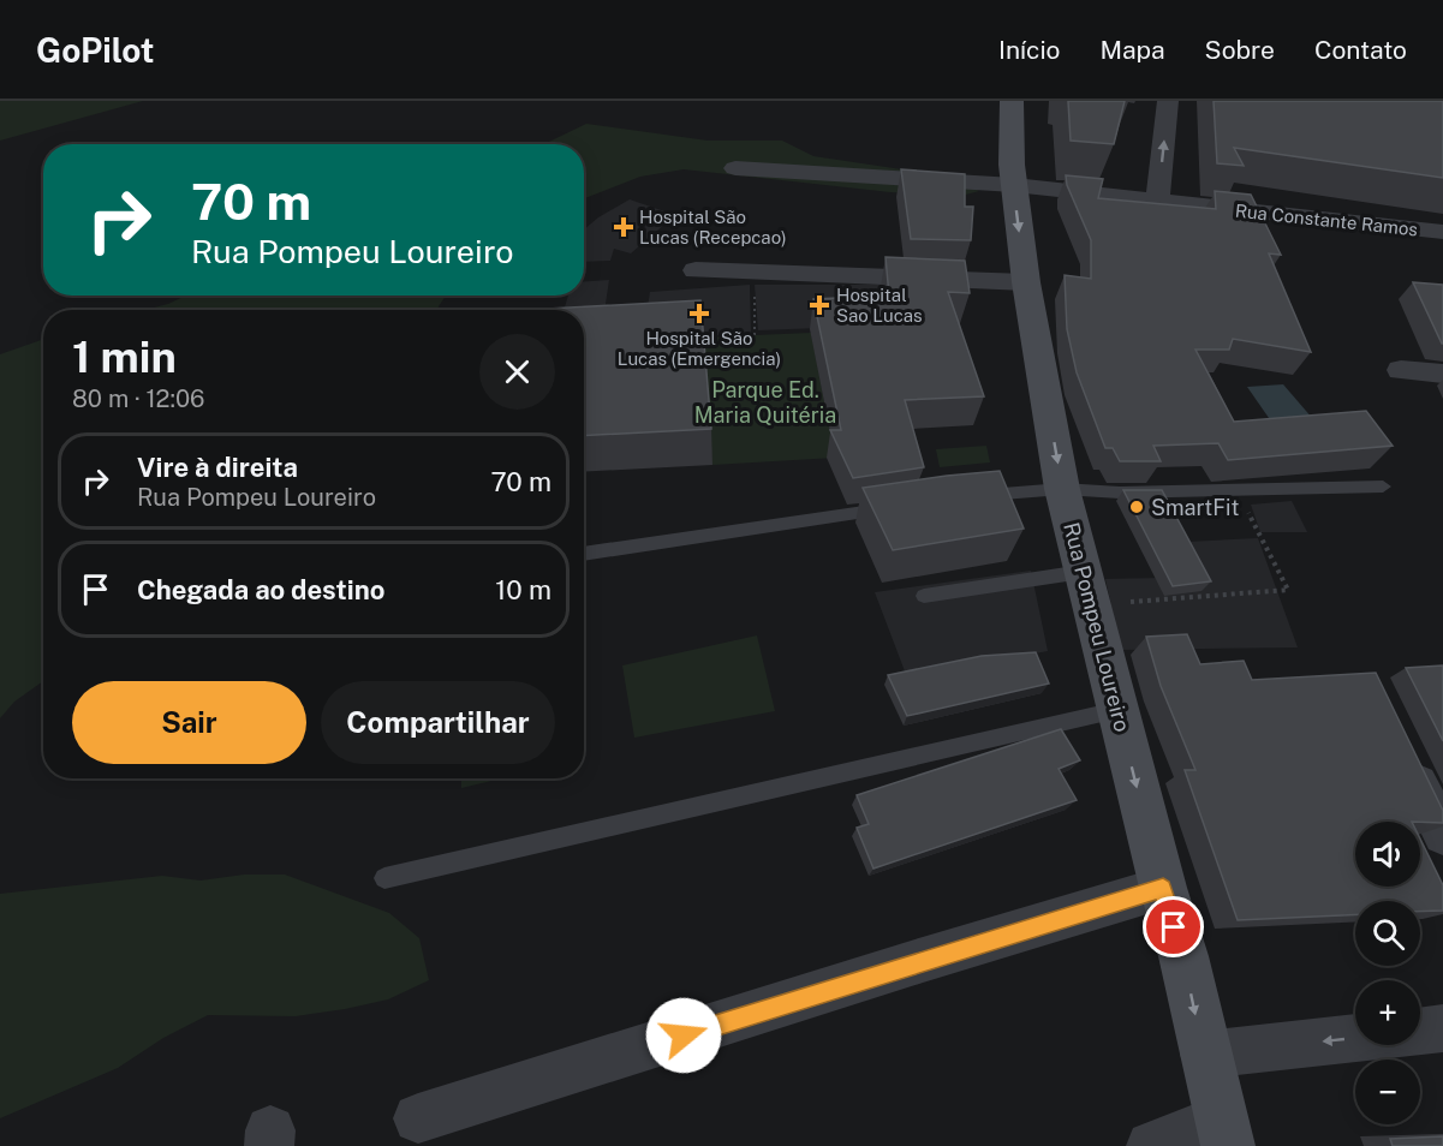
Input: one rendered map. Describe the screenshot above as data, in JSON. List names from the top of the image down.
{
  "streets": {
    "street": ["Rua Constante Ramos", "Rua Pompeu Loureiro"]
  },
  "crossings": [
    ["Rua Constante Ramos", "Rua Pompeu Loureiro"]
  ],
  "one_way": ["Rua Pompeu Loureiro"],
  "parks": ["Parque Ed. Maria Quitéria"],
  "places": {
    "health": ["Hospital São Lucas (Recepcao)", "Hospital Sao Lucas", "Hospital São Lucas (Emergencia)"],
    "other": ["SmartFit"]
  },
  "page": {
    "header": "GoPilot",
    "nav": [
      "Início",
      "Mapa",
      "Sobre",
      "Contato"
    ],
    "turn": ["70 m", "Rua Pompeu Loureiro"],
    "heading": ["1 min", "80 m · 12:06"],
    "list": [
      {
        "name": "Vire à direita",
        "note": "Rua Pompeu Loureiro",
        "value": "70 m"
      },
      {
        "name": "Chegada ao destino",
        "value": "10 m"
      }
    ],
    "buttons": ["Sair", "Compartilhar"],
    "map_buttons": ["+", "−"]
  }
}
